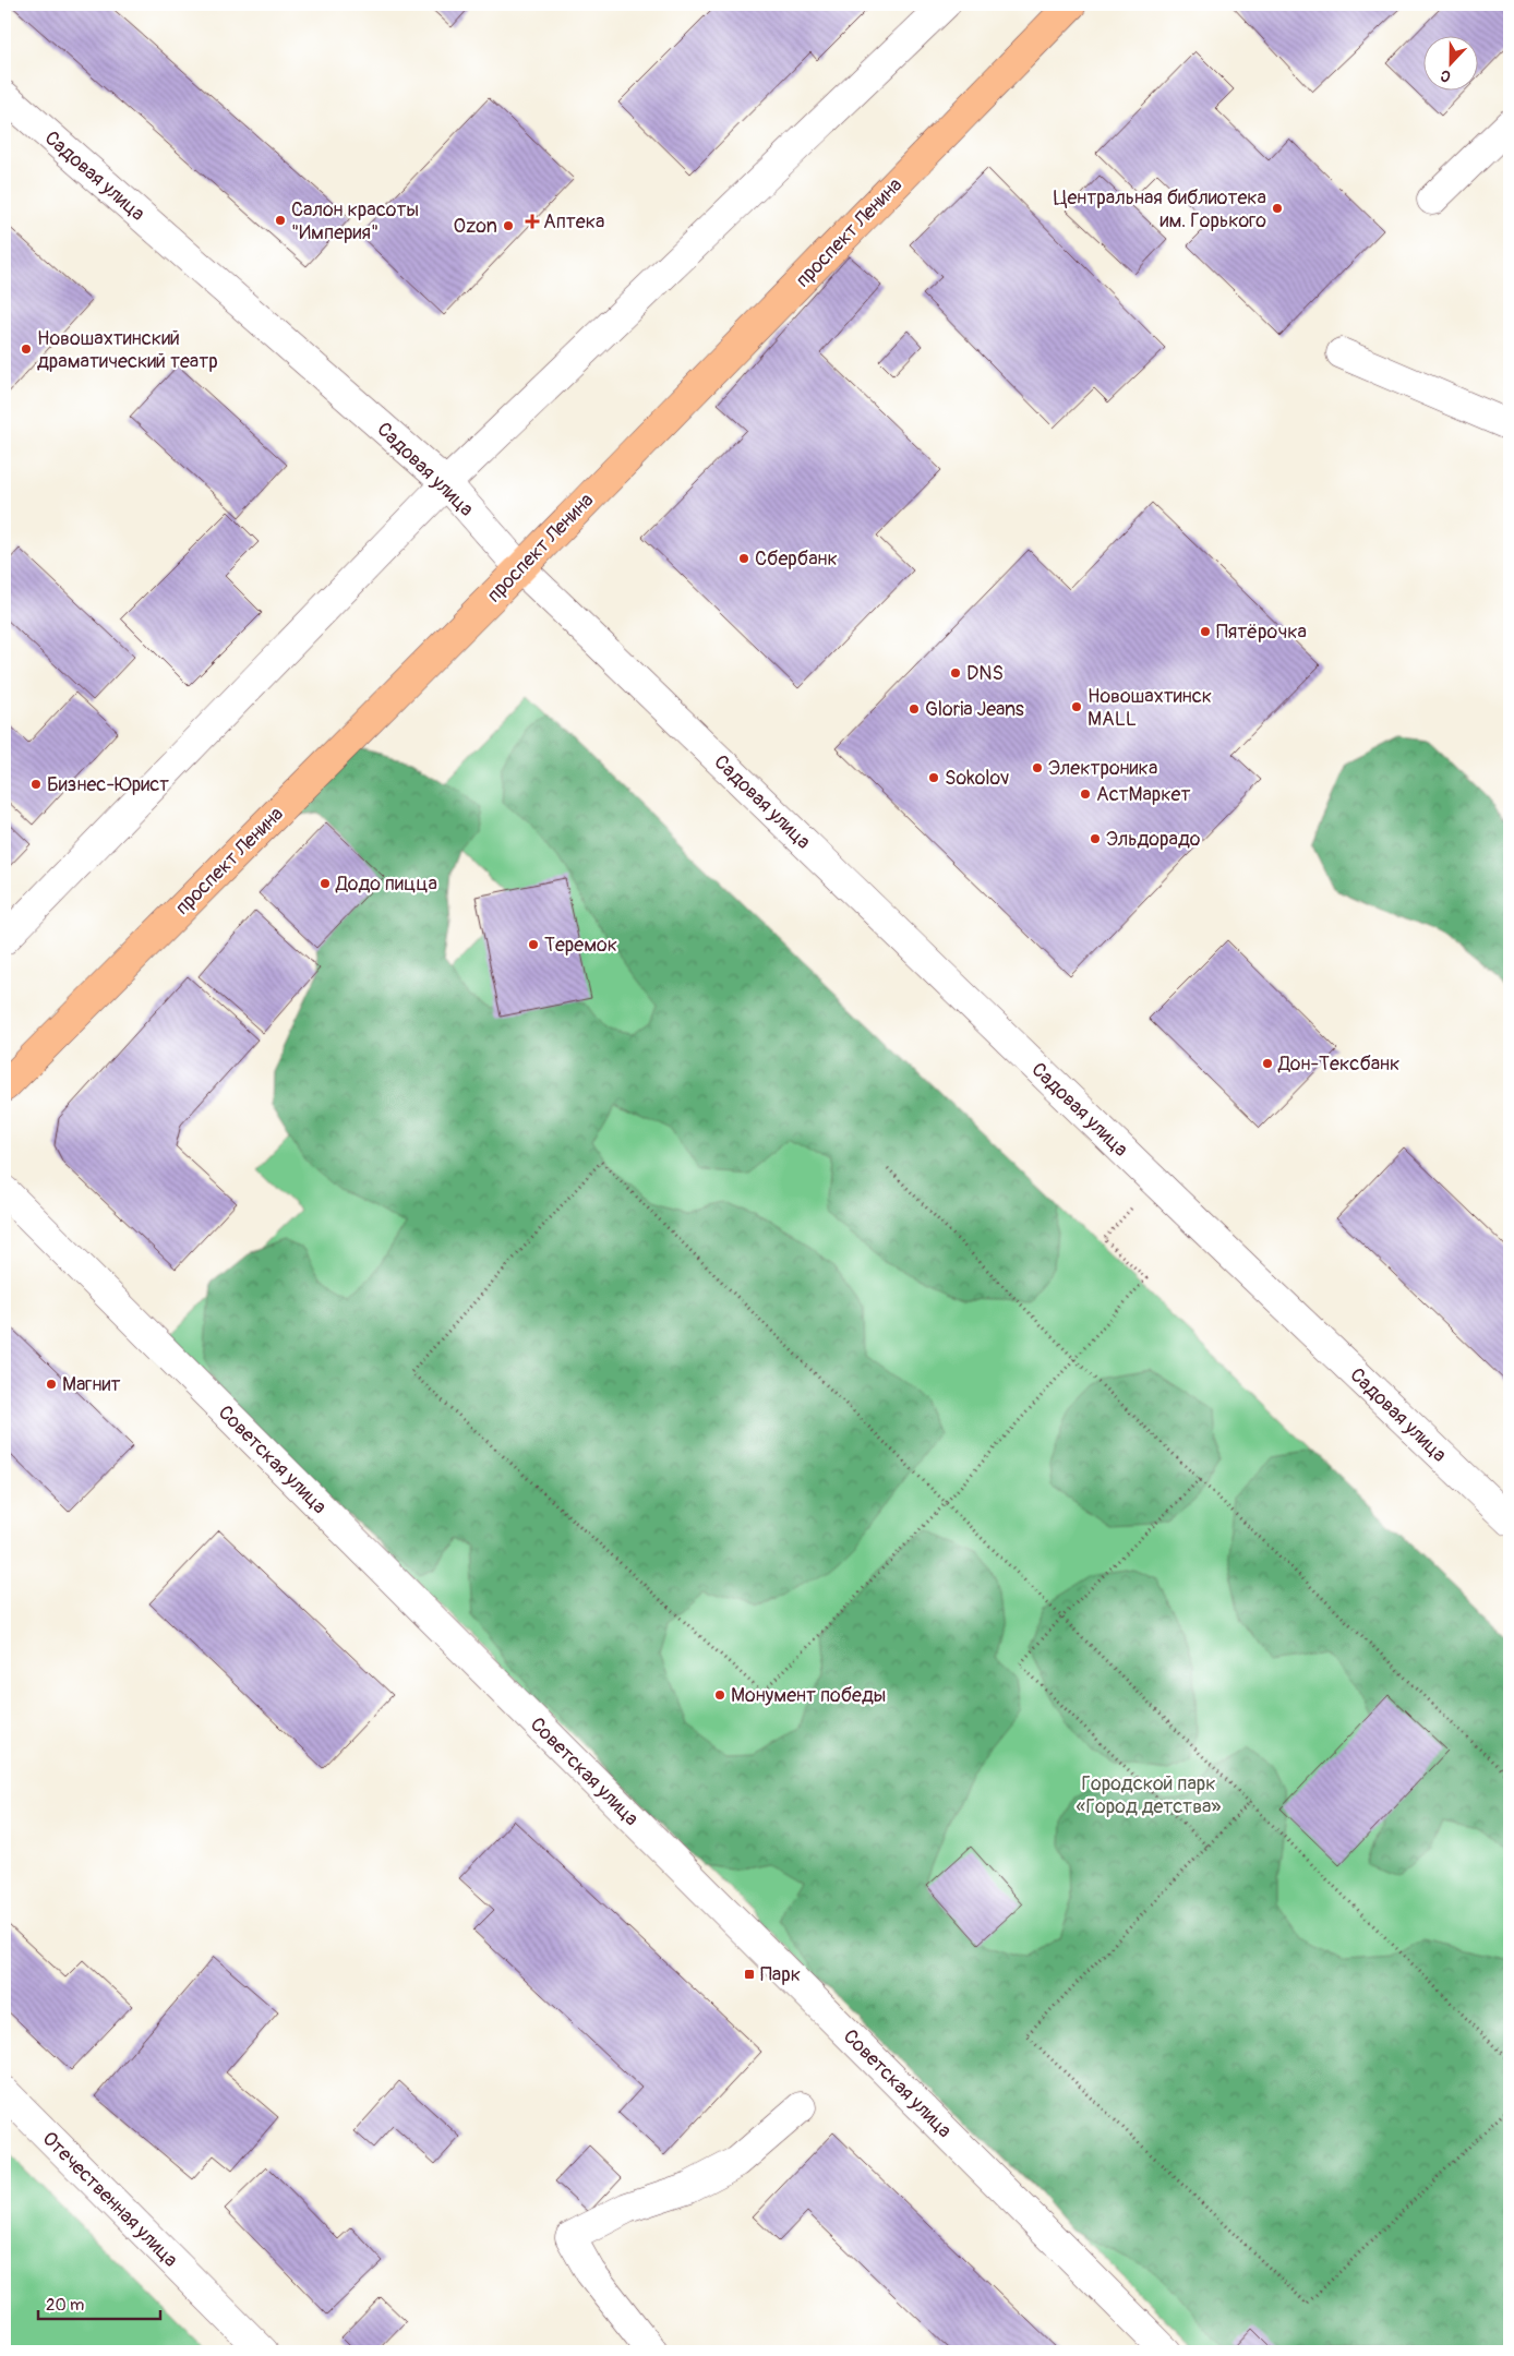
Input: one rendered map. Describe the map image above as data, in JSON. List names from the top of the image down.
{
  "streets": {
    "main road": ["проспект Ленина"],
    "street": ["Садовая улица", "Советская улица", "Отечественная улица"]
  },
  "crossings": [
    ["Садовая улица", "проспект Ленина"]
  ],
  "parks": ["Городской парк «Город детства»"],
  "places": {
    "other": [
      "Центральная библиотека им. Горького",
      "Салон красоты \"Империя\"",
      "Ozon",
      "Новошахтинский драматический театр",
      "Сбербанк",
      "Пятёрочка",
      "DNS",
      "Новошахтинск MALL",
      "Gloria Jeans",
      "Электроника",
      "Sokolov",
      "Бизнес-Юрист",
      "АстМаркет",
      "Эльдорадо",
      "Додо пицца",
      "Теремок",
      "Дон-Тексбанк",
      "Магнит",
      "Монумент победы"
    ],
    "health": ["Аптека"],
    "transit": ["Парк"]
  },
  "scale_bar": "20 m",
  "north": "bottom"
}
